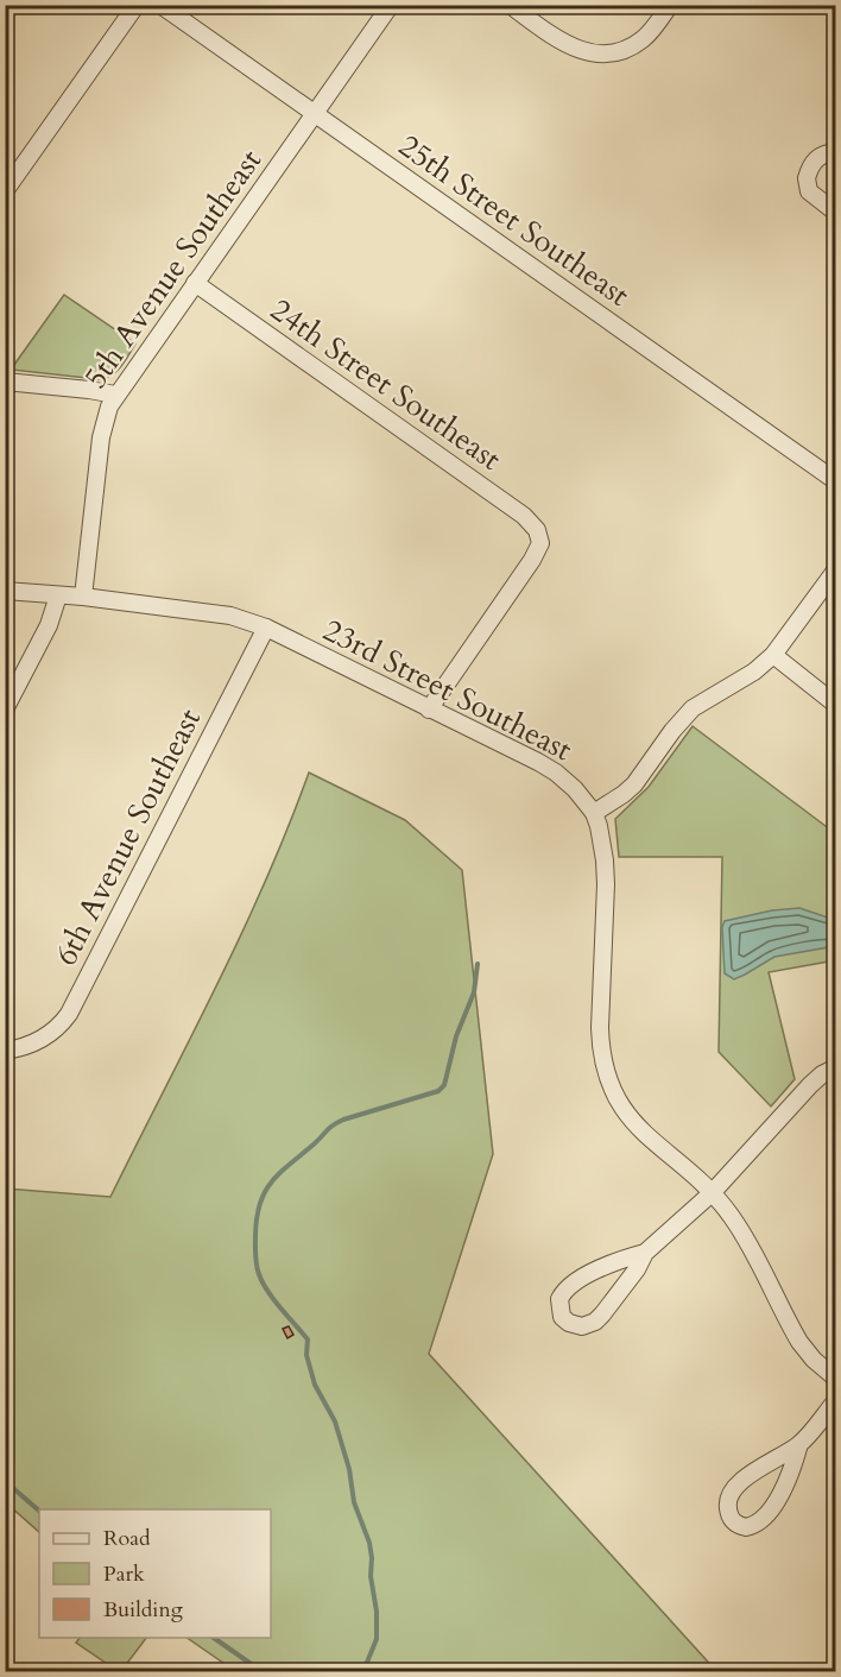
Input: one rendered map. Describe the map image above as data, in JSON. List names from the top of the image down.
{
  "streets": {
    "street": [
      "25th Street Southeast",
      "5th Avenue Southeast",
      "24th Street Southeast",
      "23rd Street Southeast",
      "6th Avenue Southeast"
    ]
  },
  "crossings": [
    ["25th Street Southeast", "5th Avenue Southeast"],
    ["5th Avenue Southeast", "24th Street Southeast"],
    ["5th Avenue Southeast", "23rd Street Southeast"],
    ["24th Street Southeast", "23rd Street Southeast"],
    ["23rd Street Southeast", "6th Avenue Southeast"]
  ],
  "legend": ["Road", "Park", "Building"]
}
